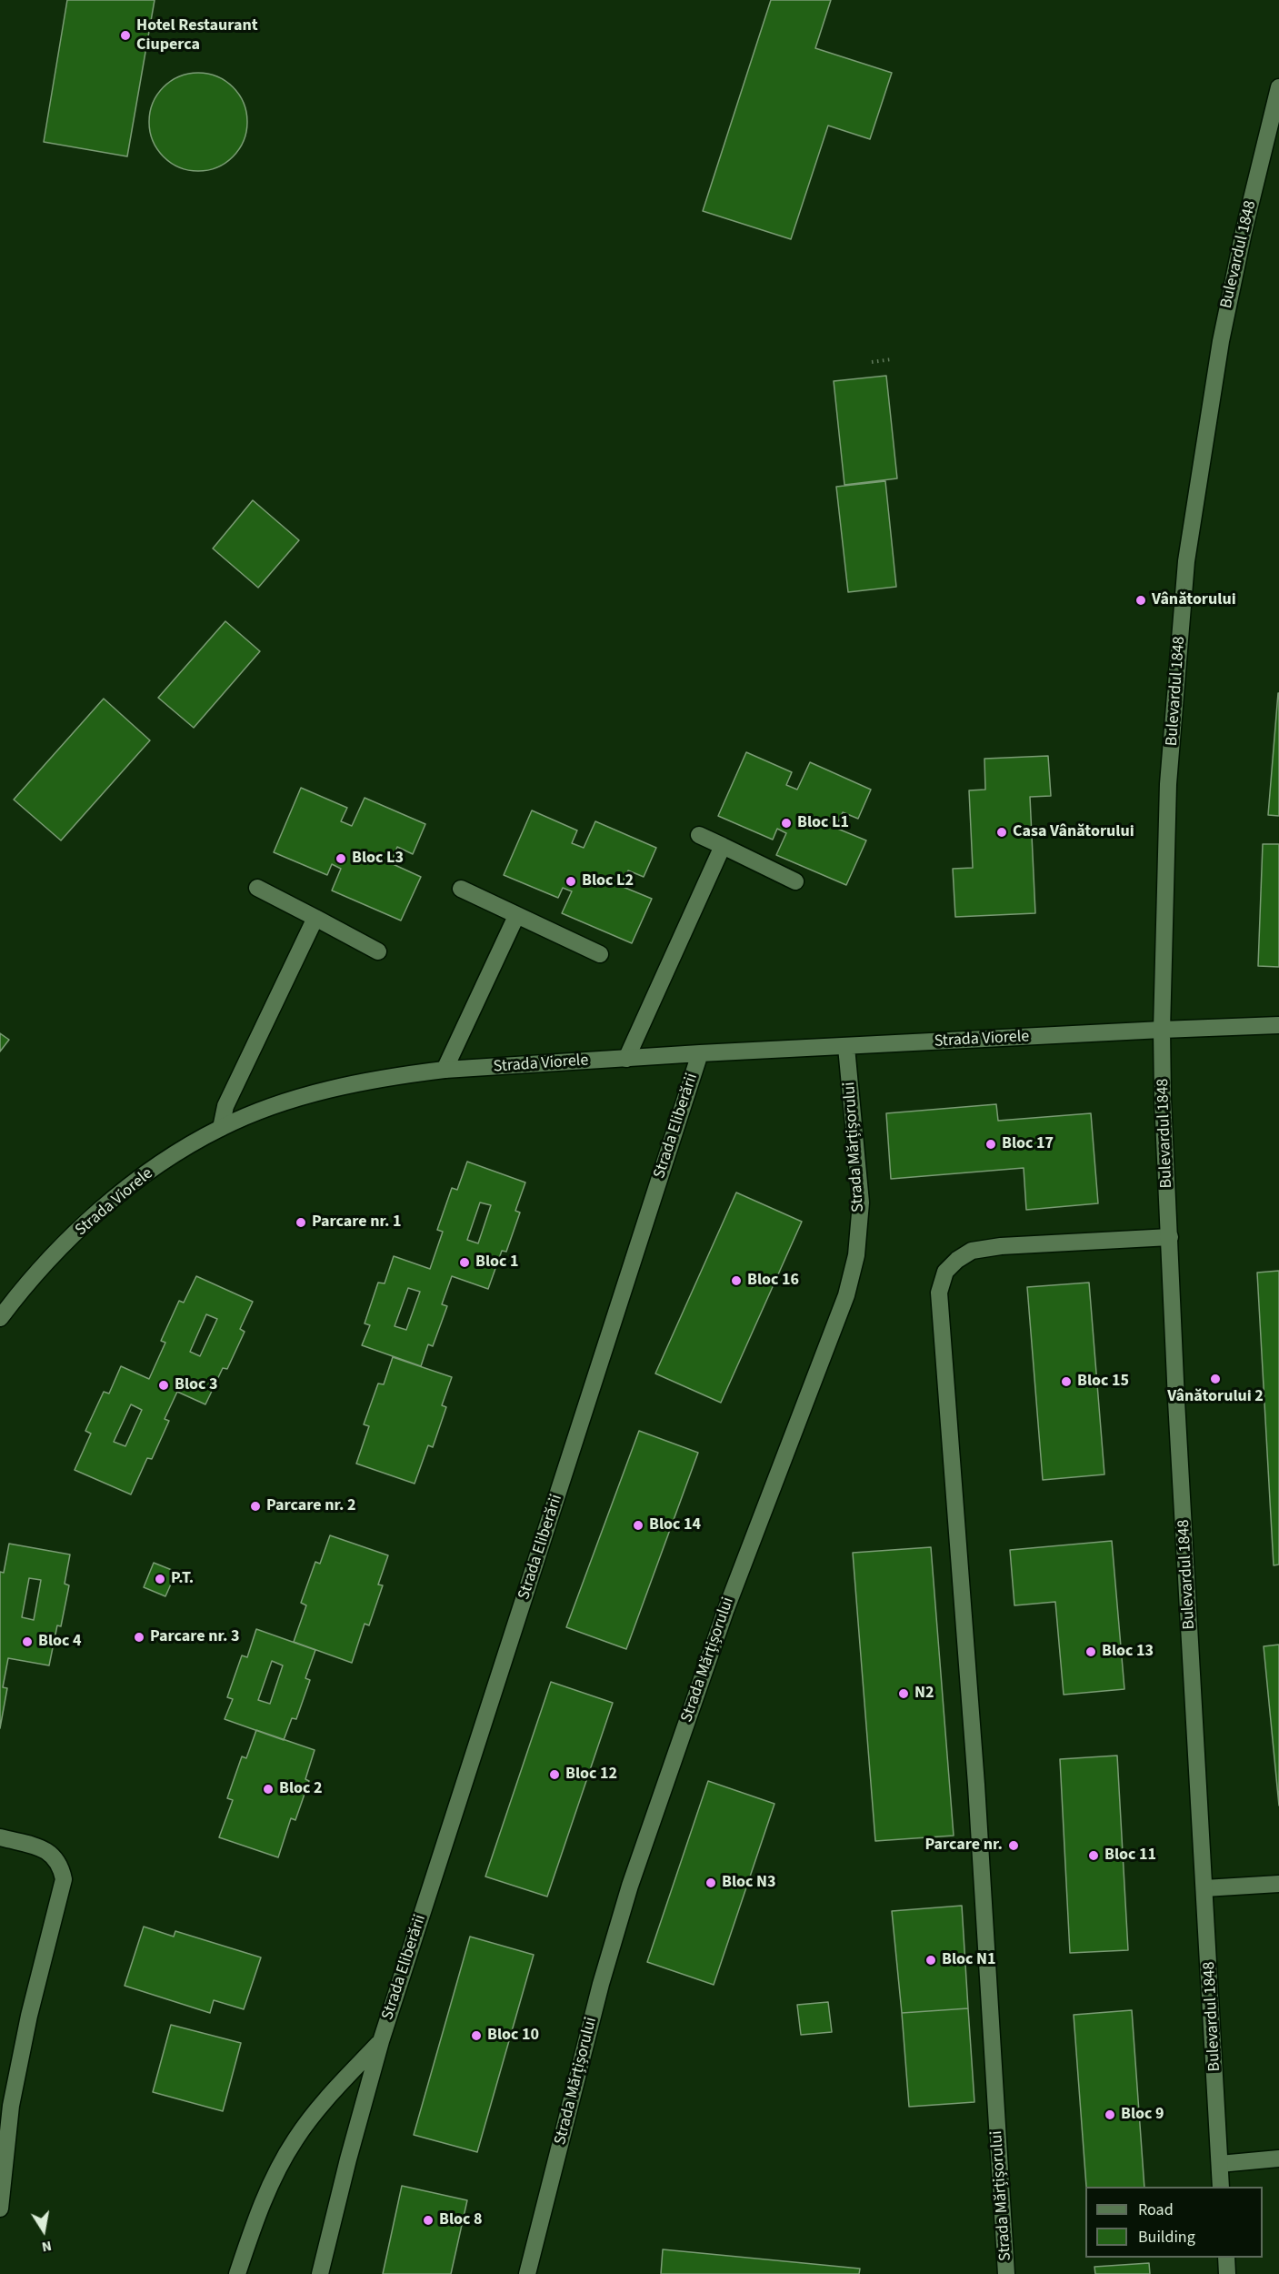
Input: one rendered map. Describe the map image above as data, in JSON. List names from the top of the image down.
{
  "streets": {
    "street": [
      "Bulevardul 1848",
      "Strada Viorele",
      "Strada Eliberării",
      "Strada Mărțișorului"
    ]
  },
  "crossings": [
    ["Bulevardul 1848", "Strada Viorele"],
    ["Bulevardul 1848", "Strada Mărțișorului"],
    ["Strada Viorele", "Strada Eliberării"],
    ["Strada Viorele", "Strada Mărțișorului"]
  ],
  "places": [
    "Hotel Restaurant Ciuperca",
    "Vânătorului",
    "Bloc L1",
    "Casa Vânătorului",
    "Bloc L3",
    "Bloc L2",
    "Bloc 17",
    "Parcare nr. 1",
    "Bloc 1",
    "Bloc 16",
    "Vânătorului 2",
    "Bloc 15",
    "Bloc 3",
    "Parcare nr. 2",
    "Bloc 14",
    "P.T.",
    "Parcare nr. 3",
    "Bloc 4",
    "Bloc 13",
    "N2",
    "Bloc 12",
    "Bloc 2",
    "Parcare nr.",
    "Bloc 11",
    "Bloc N3",
    "Bloc N1",
    "Bloc 10",
    "Bloc 9",
    "Bloc 8"
  ],
  "legend": ["Road", "Building"],
  "north": "bottom"
}
